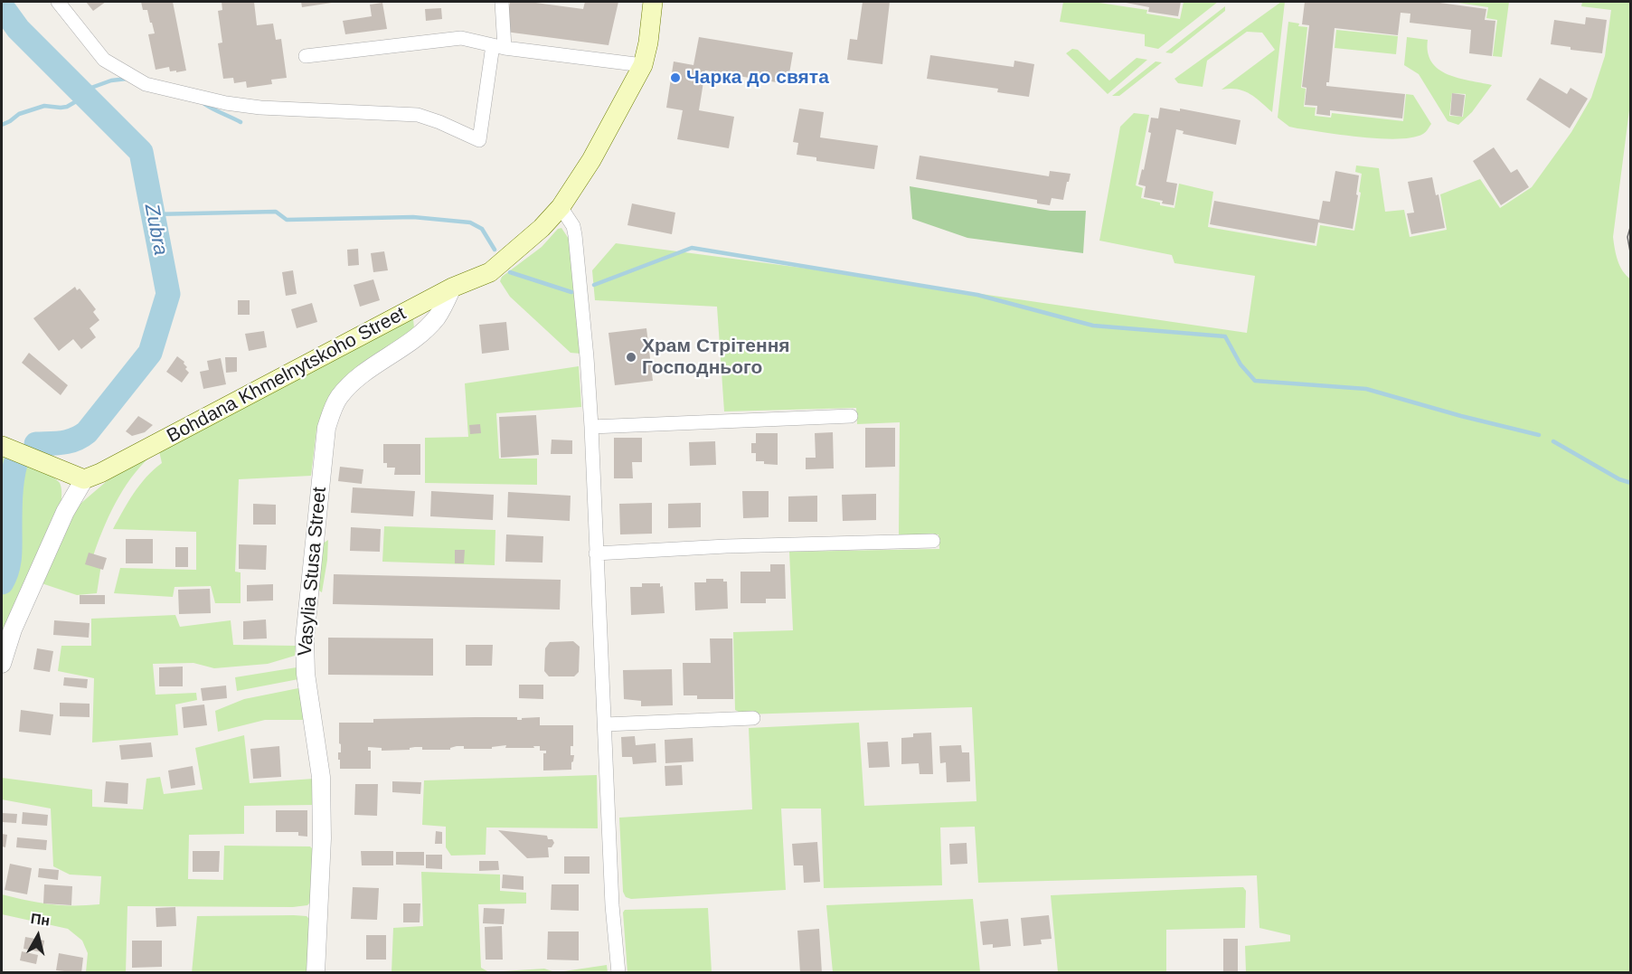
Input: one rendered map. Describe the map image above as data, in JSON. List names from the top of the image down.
{
  "streets": {
    "main road": ["Bohdana Khmelnytskoho Street"],
    "street": ["Vasylia Stusa Street"]
  },
  "crossings": [
    ["Bohdana Khmelnytskoho Street", "Vasylia Stusa Street"]
  ],
  "water": ["Zubra"],
  "places": ["Чарка до свята", "Храм Стрітення Господнього"],
  "north": "top"
}
